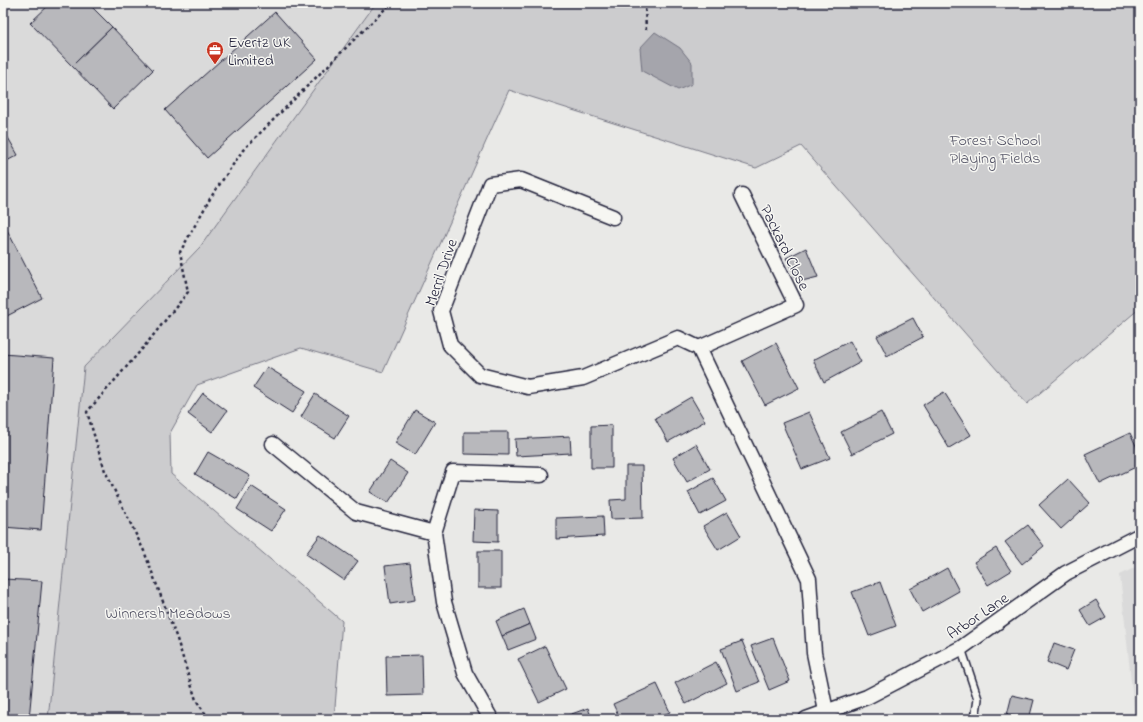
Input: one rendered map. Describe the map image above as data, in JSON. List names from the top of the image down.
{
  "streets": {
    "street": ["Packard Close", "Merril Drive", "Arbor Lane"]
  },
  "crossings": [
    ["Packard Close", "Merril Drive"]
  ],
  "parks": ["Forest School Playing Fields", "Winnersh Meadows"],
  "places": {
    "office": ["Evertz UK Limited"]
  }
}
